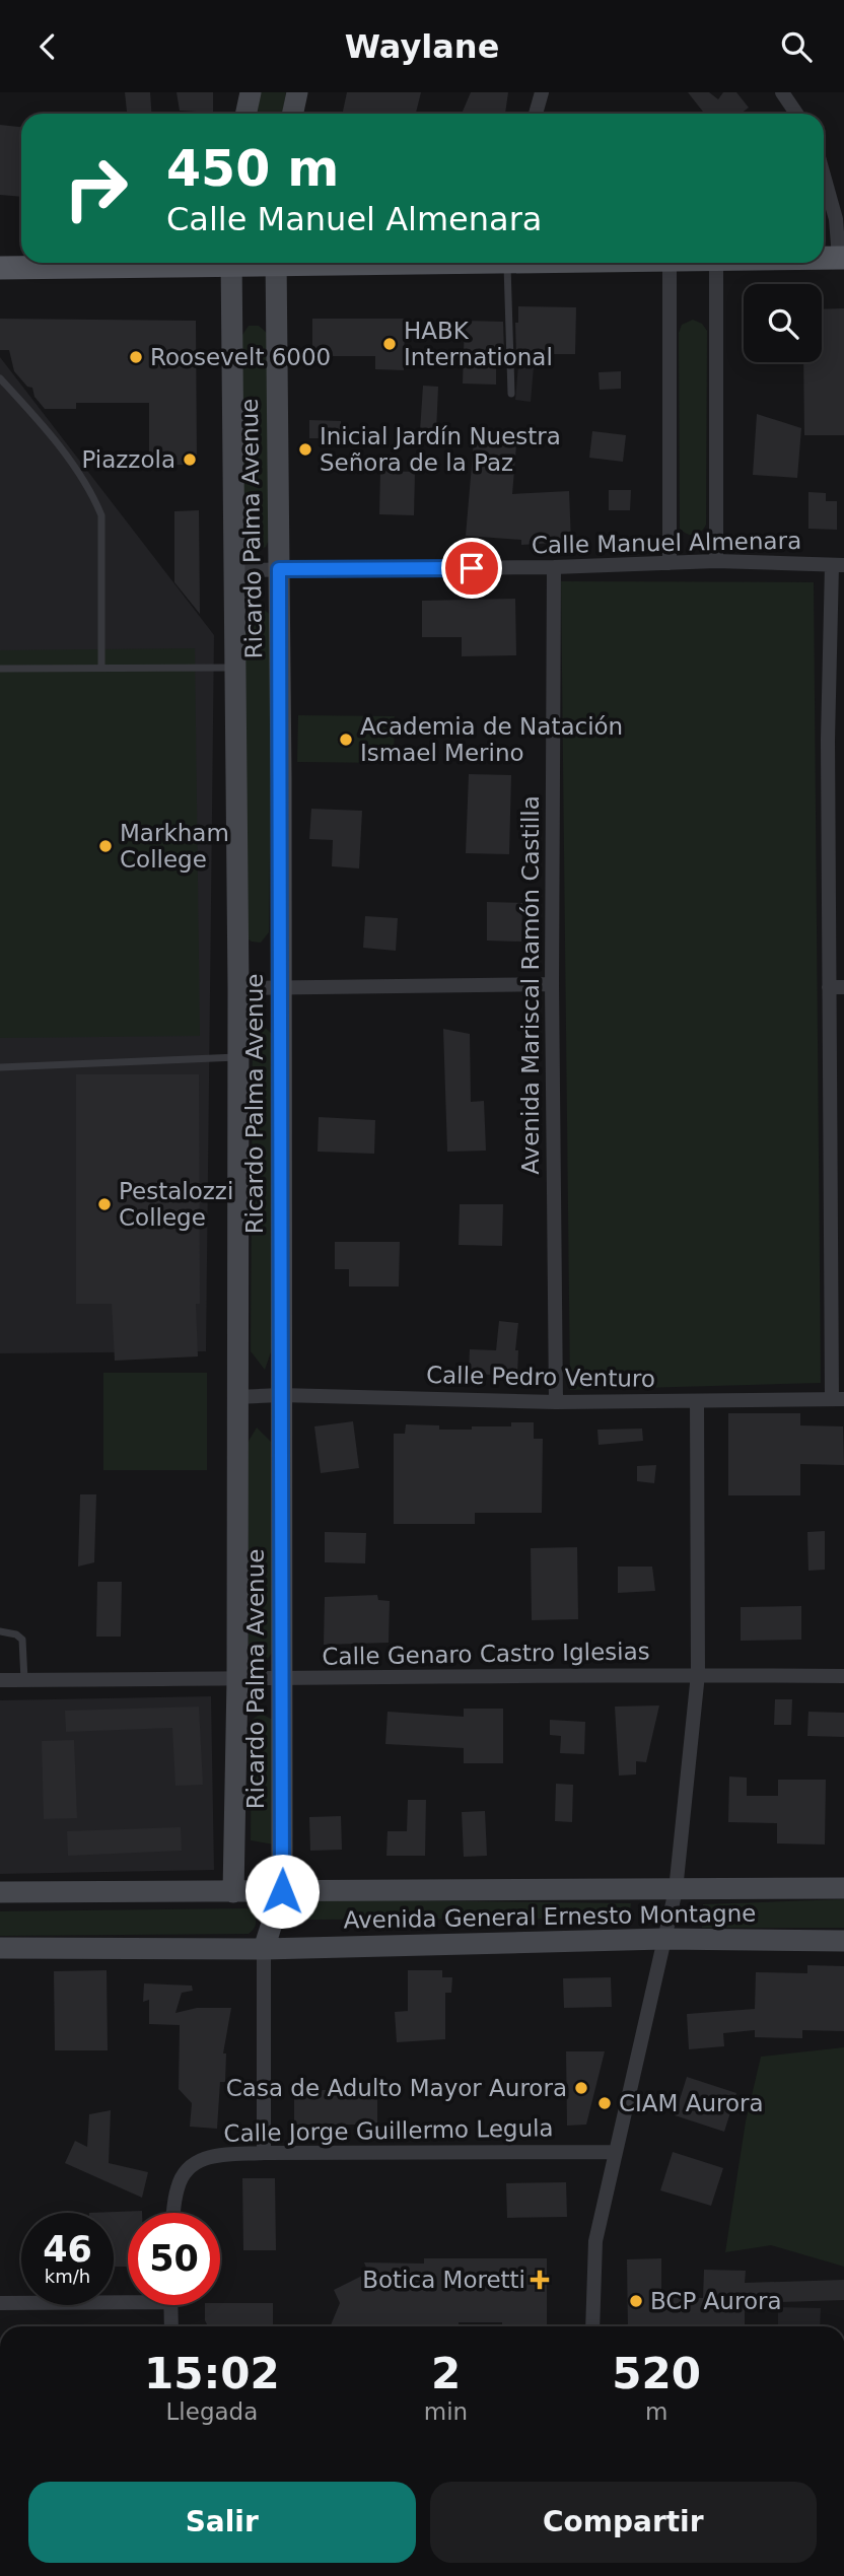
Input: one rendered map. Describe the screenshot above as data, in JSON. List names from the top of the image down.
{
  "streets": {
    "main road": ["Ricardo Palma Avenue", "Avenida General Ernesto Montagne"],
    "street": [
      "Calle Manuel Almenara",
      "Avenida Mariscal Ramón Castilla",
      "Calle Pedro Venturo",
      "Calle Genaro Castro Iglesias",
      "Calle Jorge Guillermo Legula"
    ]
  },
  "crossings": [
    ["Ricardo Palma Avenue", "Calle Manuel Almenara"],
    ["Ricardo Palma Avenue", "Calle Pedro Venturo"],
    ["Ricardo Palma Avenue", "Calle Genaro Castro Iglesias"],
    ["Ricardo Palma Avenue", "Avenida General Ernesto Montagne"],
    ["Calle Manuel Almenara", "Avenida Mariscal Ramón Castilla"],
    ["Avenida Mariscal Ramón Castilla", "Calle Pedro Venturo"]
  ],
  "places": {
    "other": [
      "HABK International",
      "Roosevelt 6000",
      "Inicial Jardín Nuestra Señora de la Paz",
      "Piazzola",
      "Academia de Natación Ismael Merino",
      "Markham College",
      "Pestalozzi College",
      "Casa de Adulto Mayor Aurora",
      "CIAM Aurora",
      "BCP Aurora"
    ],
    "health": ["Botica Moretti"]
  },
  "page": {
    "header": "Waylane",
    "turn": ["450 m", "Calle Manuel Almenara"],
    "speed": "46 km/h",
    "limit": "50",
    "eta": [
      "15:02",
      "Llegada",
      "2",
      "min",
      "520",
      "m"
    ],
    "buttons": ["Salir", "Compartir"]
  }
}
